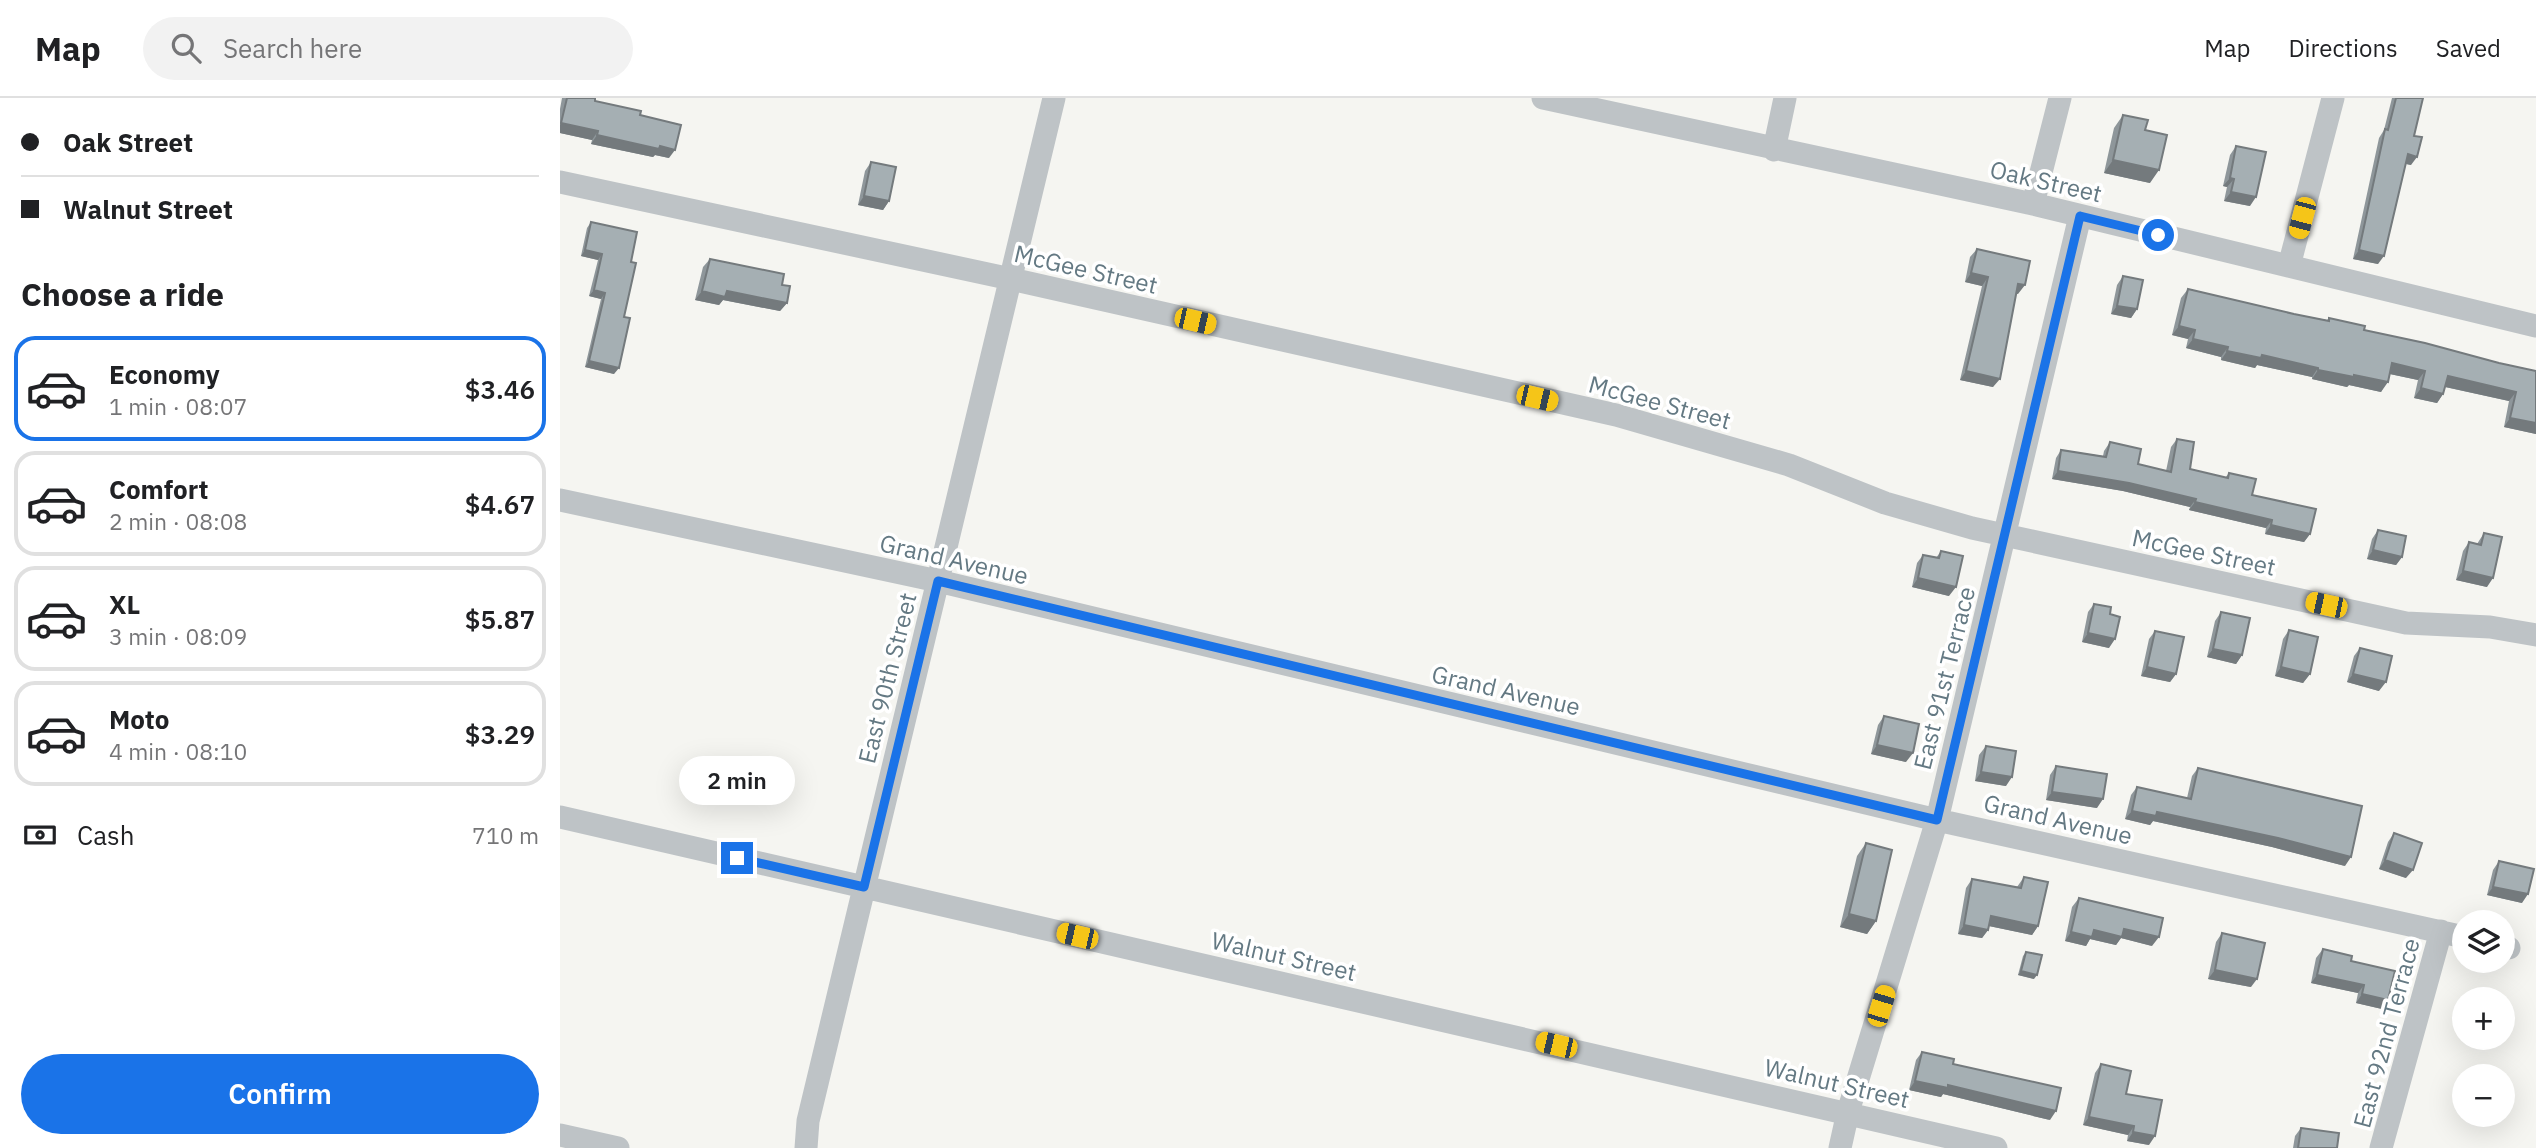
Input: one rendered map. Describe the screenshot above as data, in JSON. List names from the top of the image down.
{
  "streets": {
    "street": [
      "Oak Street",
      "McGee Street",
      "Grand Avenue",
      "East 90th Street",
      "East 91st Terrace",
      "Walnut Street",
      "East 92nd Terrace"
    ]
  },
  "crossings": [
    ["Oak Street", "East 91st Terrace"],
    ["McGee Street", "East 90th Street"],
    ["McGee Street", "East 91st Terrace"],
    ["Grand Avenue", "East 90th Street"],
    ["Grand Avenue", "East 91st Terrace"],
    ["Grand Avenue", "East 92nd Terrace"],
    ["East 90th Street", "Walnut Street"],
    ["East 91st Terrace", "Walnut Street"]
  ],
  "page": {
    "header": "Map",
    "search": "Search here",
    "nav": ["Map", "Directions", "Saved"],
    "banner": ["Oak Street", "Walnut Street"],
    "heading": "Choose a ride",
    "list": [
      {
        "name": "Economy",
        "note": "1 min · 08:07",
        "value": "$3.46"
      },
      {
        "name": "Comfort",
        "note": "2 min · 08:08",
        "value": "$4.67"
      },
      {
        "name": "XL",
        "note": "3 min · 08:09",
        "value": "$5.87"
      },
      {
        "name": "Moto",
        "note": "4 min · 08:10",
        "value": "$3.29"
      }
    ],
    "bubble": "2 min",
    "pay": ["Cash", "710 m"],
    "map_buttons": ["+", "−"],
    "buttons": "Confirm"
  }
}
